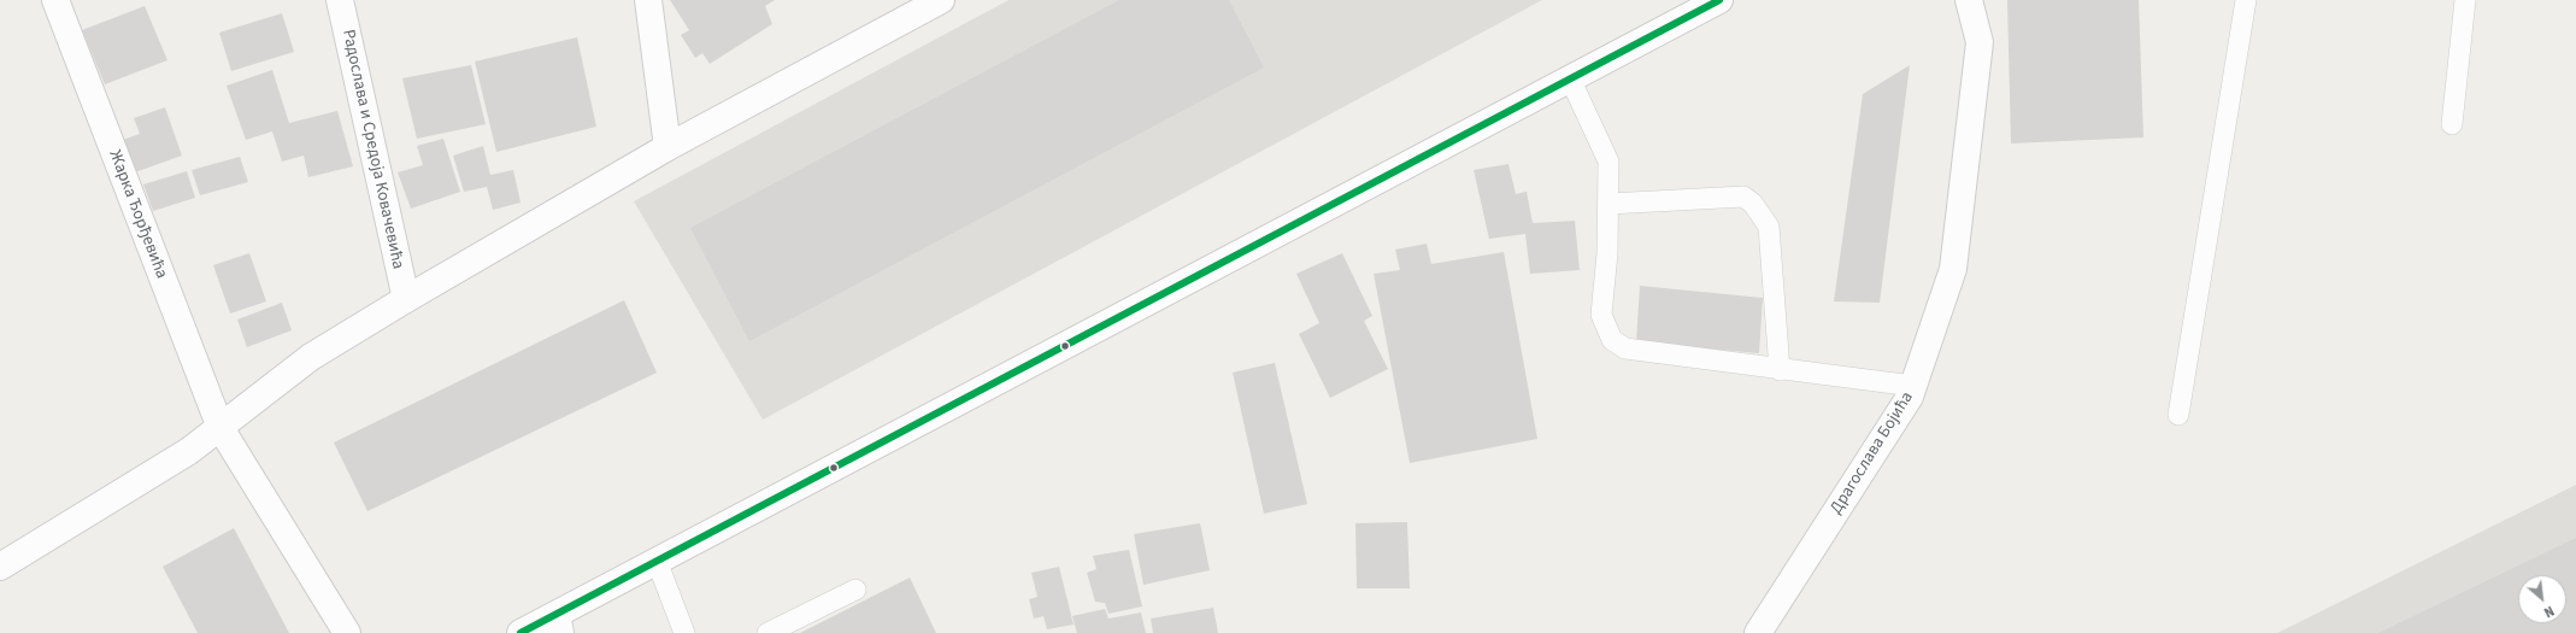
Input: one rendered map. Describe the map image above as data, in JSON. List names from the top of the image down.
{
  "streets": {
    "street": ["Радослава и Средоја Ковачевића", "Жарка Ђорђевића", "Драгослава Бојића"]
  },
  "north": "bottom right"
}
